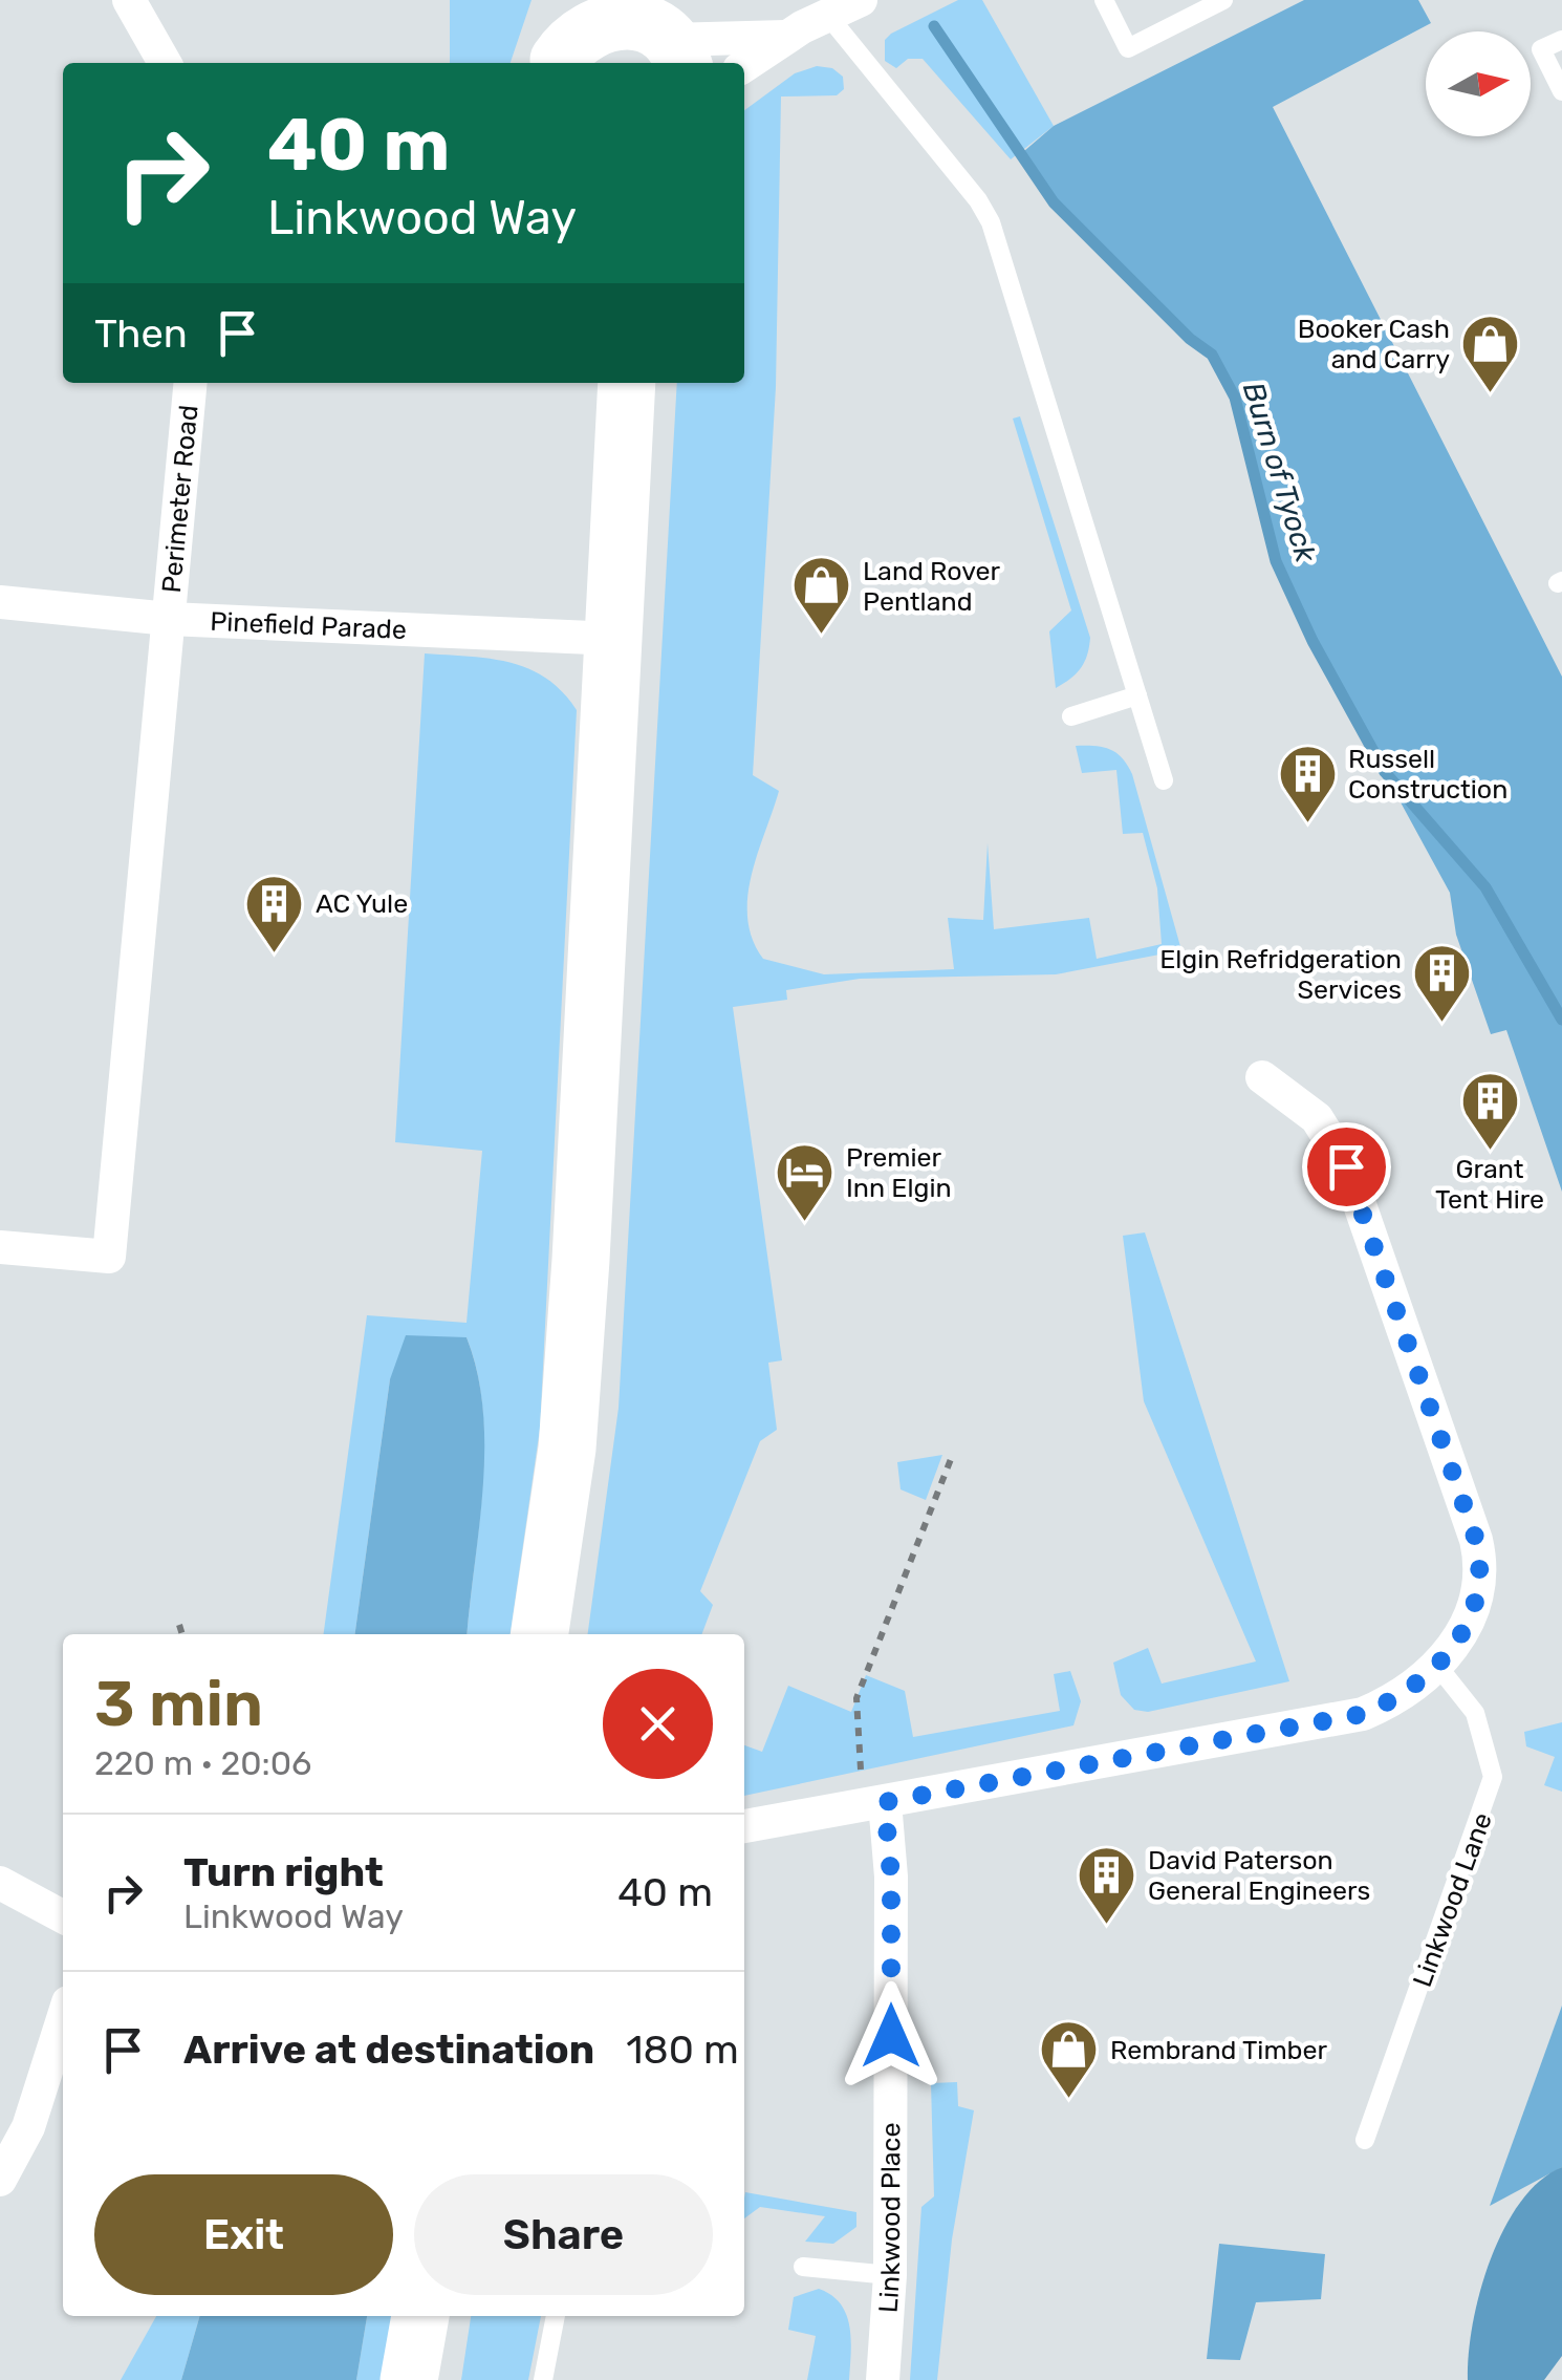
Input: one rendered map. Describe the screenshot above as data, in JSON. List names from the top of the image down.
{
  "streets": {
    "street": ["Perimeter Road", "Pinefield Parade", "Linkwood Place"],
    "lane": ["Linkwood Lane"]
  },
  "crossings": [
    ["Perimeter Road", "Pinefield Parade"]
  ],
  "water": ["Burn of Tyock"],
  "places": {
    "shop": ["Booker Cash and Carry", "Land Rover Pentland", "Rembrand Timber"],
    "building": [
      "Russell Construction",
      "AC Yule",
      "Elgin Refridgeration Services",
      "Grant Tent Hire",
      "David Paterson General Engineers"
    ],
    "hotel": ["Premier Inn Elgin"]
  },
  "north": "right",
  "page": {
    "turn": ["40 m", "Linkwood Way"],
    "then": "Then",
    "heading": ["3 min", "220 m · 20:06"],
    "list": [
      {
        "name": "Turn right",
        "note": "Linkwood Way",
        "value": "40 m"
      },
      {
        "name": "Arrive at destination",
        "value": "180 m"
      }
    ],
    "buttons": ["Exit", "Share"]
  }
}
